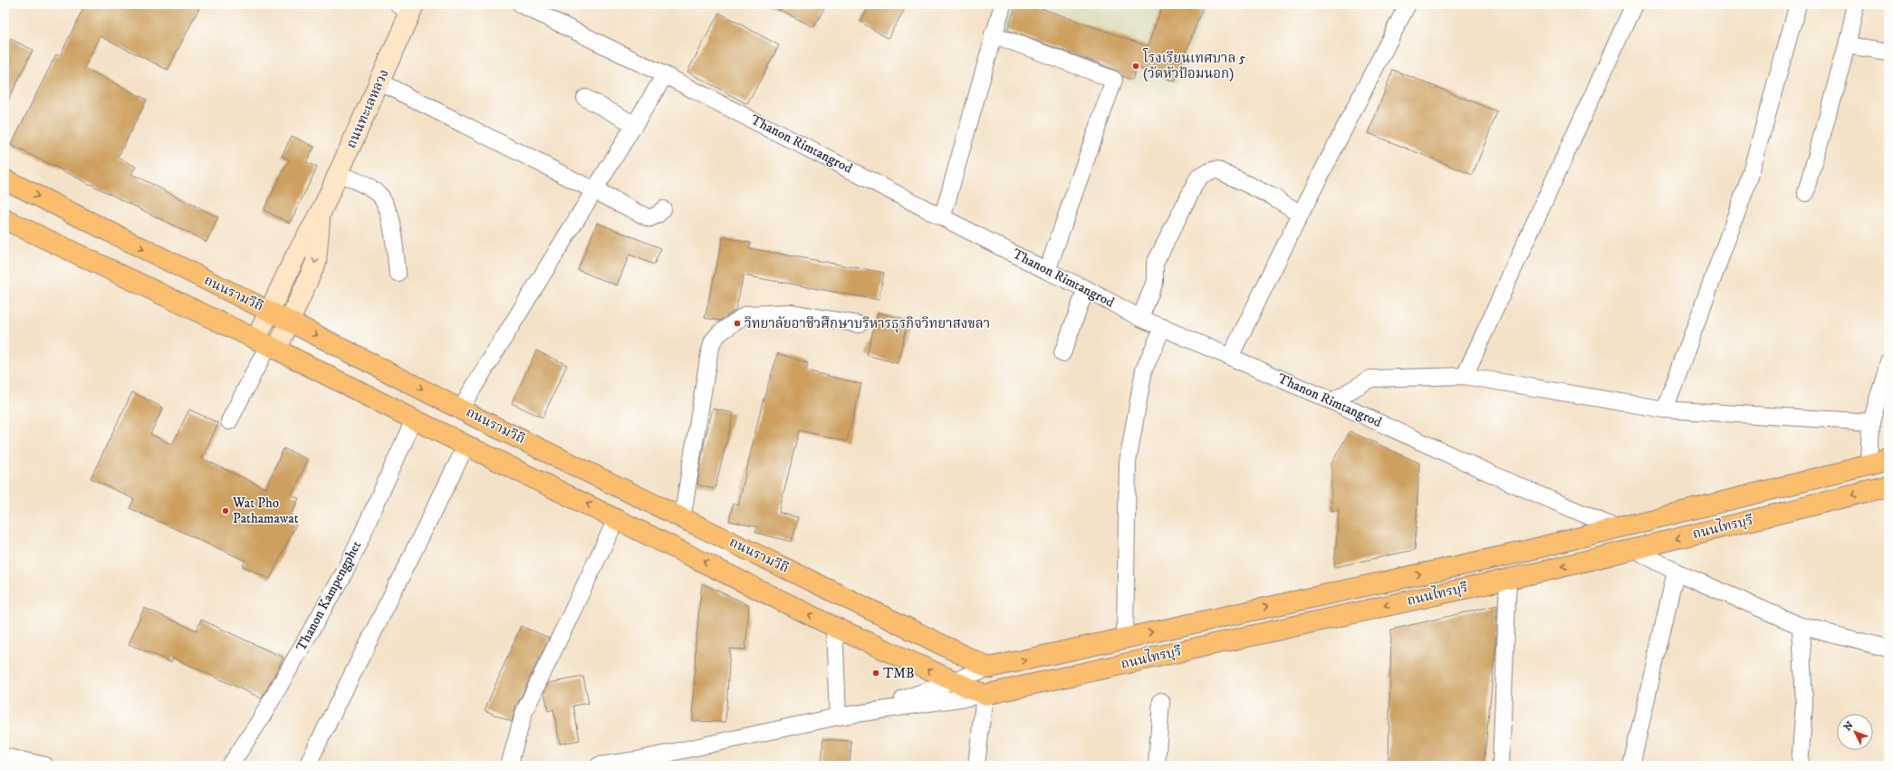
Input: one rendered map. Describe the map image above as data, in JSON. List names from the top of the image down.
{
  "streets": {
    "main road": ["ถนนทะเลหลวง", "ถนนรามวิถี", "ถนนไทรบุรี"],
    "street": ["Thanon Rimtangrod", "Thanon Kampengphet"]
  },
  "crossings": [
    ["ถนนทะเลหลวง", "ถนนรามวิถี"],
    ["Thanon Rimtangrod", "ถนนไทรบุรี"],
    ["ถนนรามวิถี", "ถนนไทรบุรี"]
  ],
  "places": [
    "โรงเรียนเทศบาล 5 (วัดหัวป้อมนอก)",
    "วิทยาลัยอาชีวศึกษาบริหารธุรกิจวิทยาสงขลา",
    "Wat Pho Pathamawat",
    "TMB"
  ],
  "north": "top left"
}
